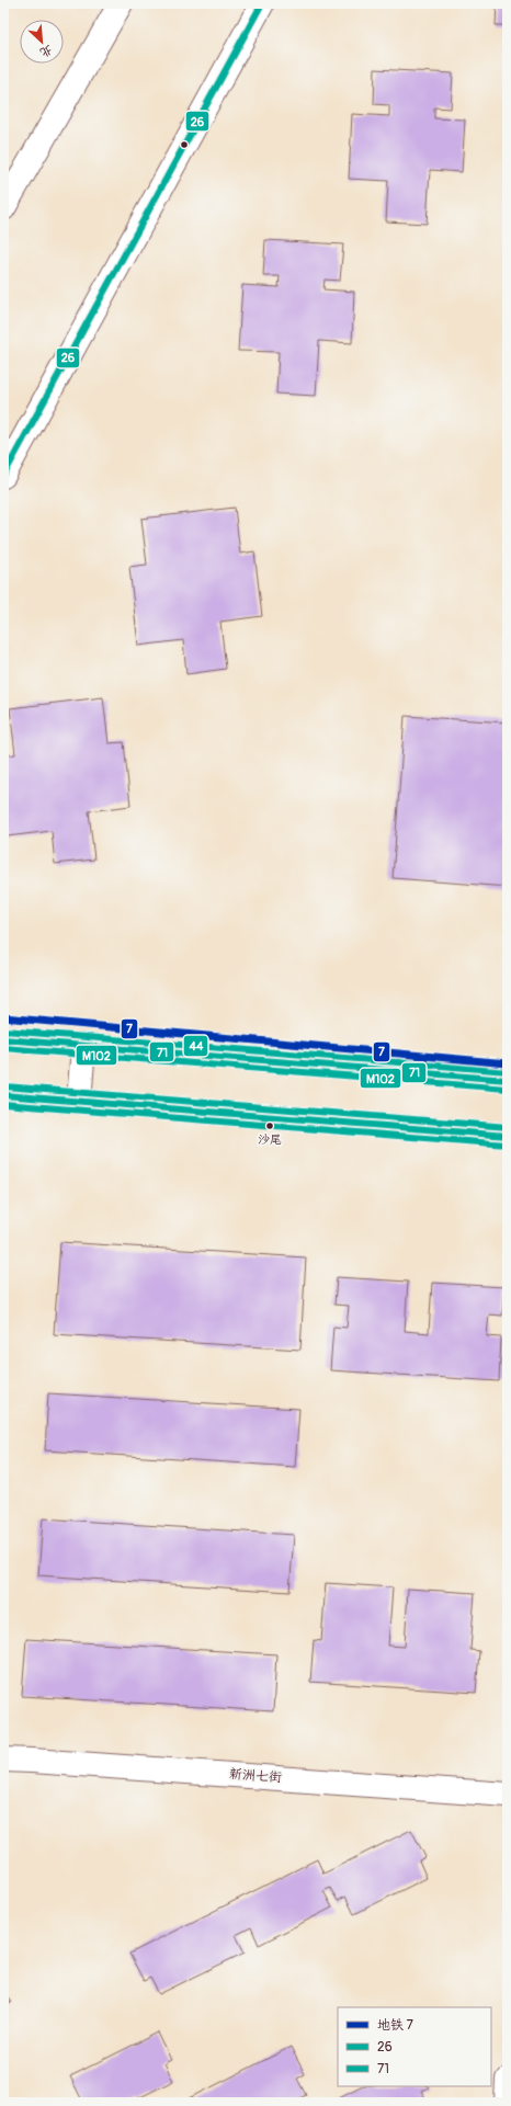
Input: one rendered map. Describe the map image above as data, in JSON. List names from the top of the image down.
{
  "streets": {
    "main road": ["新洲七街"]
  },
  "places": ["沙尾"],
  "lines": [
    "transit line 26",
    "metro line 7",
    "transit line 44",
    "transit line 71",
    "transit line M102"
  ],
  "legend": ["地铁 7", "26", "71"],
  "north": "bottom right"
}
